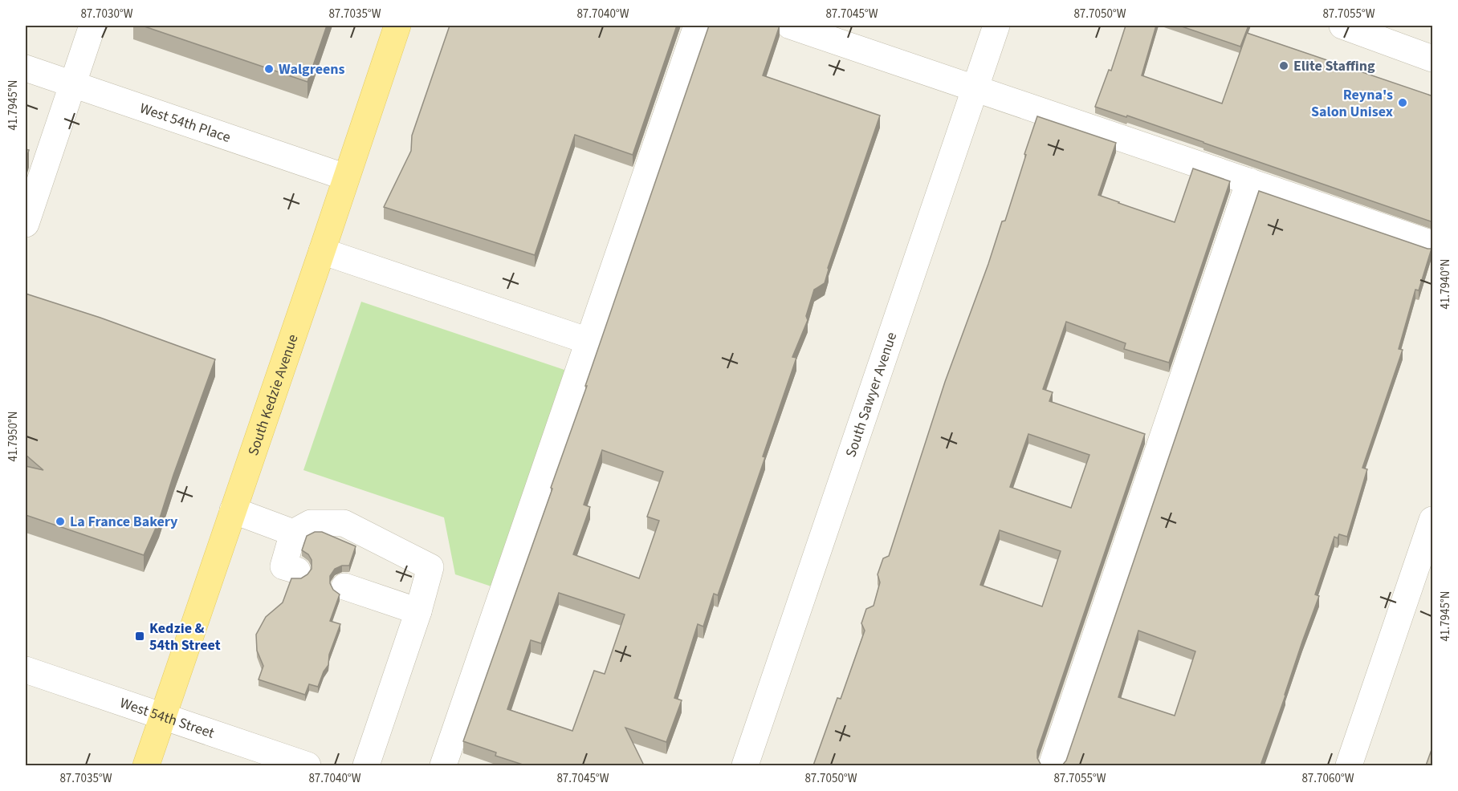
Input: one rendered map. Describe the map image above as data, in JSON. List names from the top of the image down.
{
  "streets": {
    "main road": ["South Kedzie Avenue"],
    "street": ["West 54th Place", "South Sawyer Avenue", "West 54th Street"]
  },
  "crossings": [
    ["West 54th Place", "South Kedzie Avenue"],
    ["South Kedzie Avenue", "West 54th Street"]
  ],
  "places": {
    "other": [
      "Elite Staffing",
      "Walgreens",
      "Reyna's Salon Unisex",
      "La France Bakery"
    ],
    "transit": ["Kedzie & 54th Street"]
  },
  "coordinates": [
    "87.7030°W",
    "87.7035°W",
    "87.7040°W",
    "87.7045°W",
    "87.7050°W",
    "87.7055°W",
    "41.7945°N",
    "41.7940°N",
    "41.7950°N",
    "87.7060°W"
  ]
}
